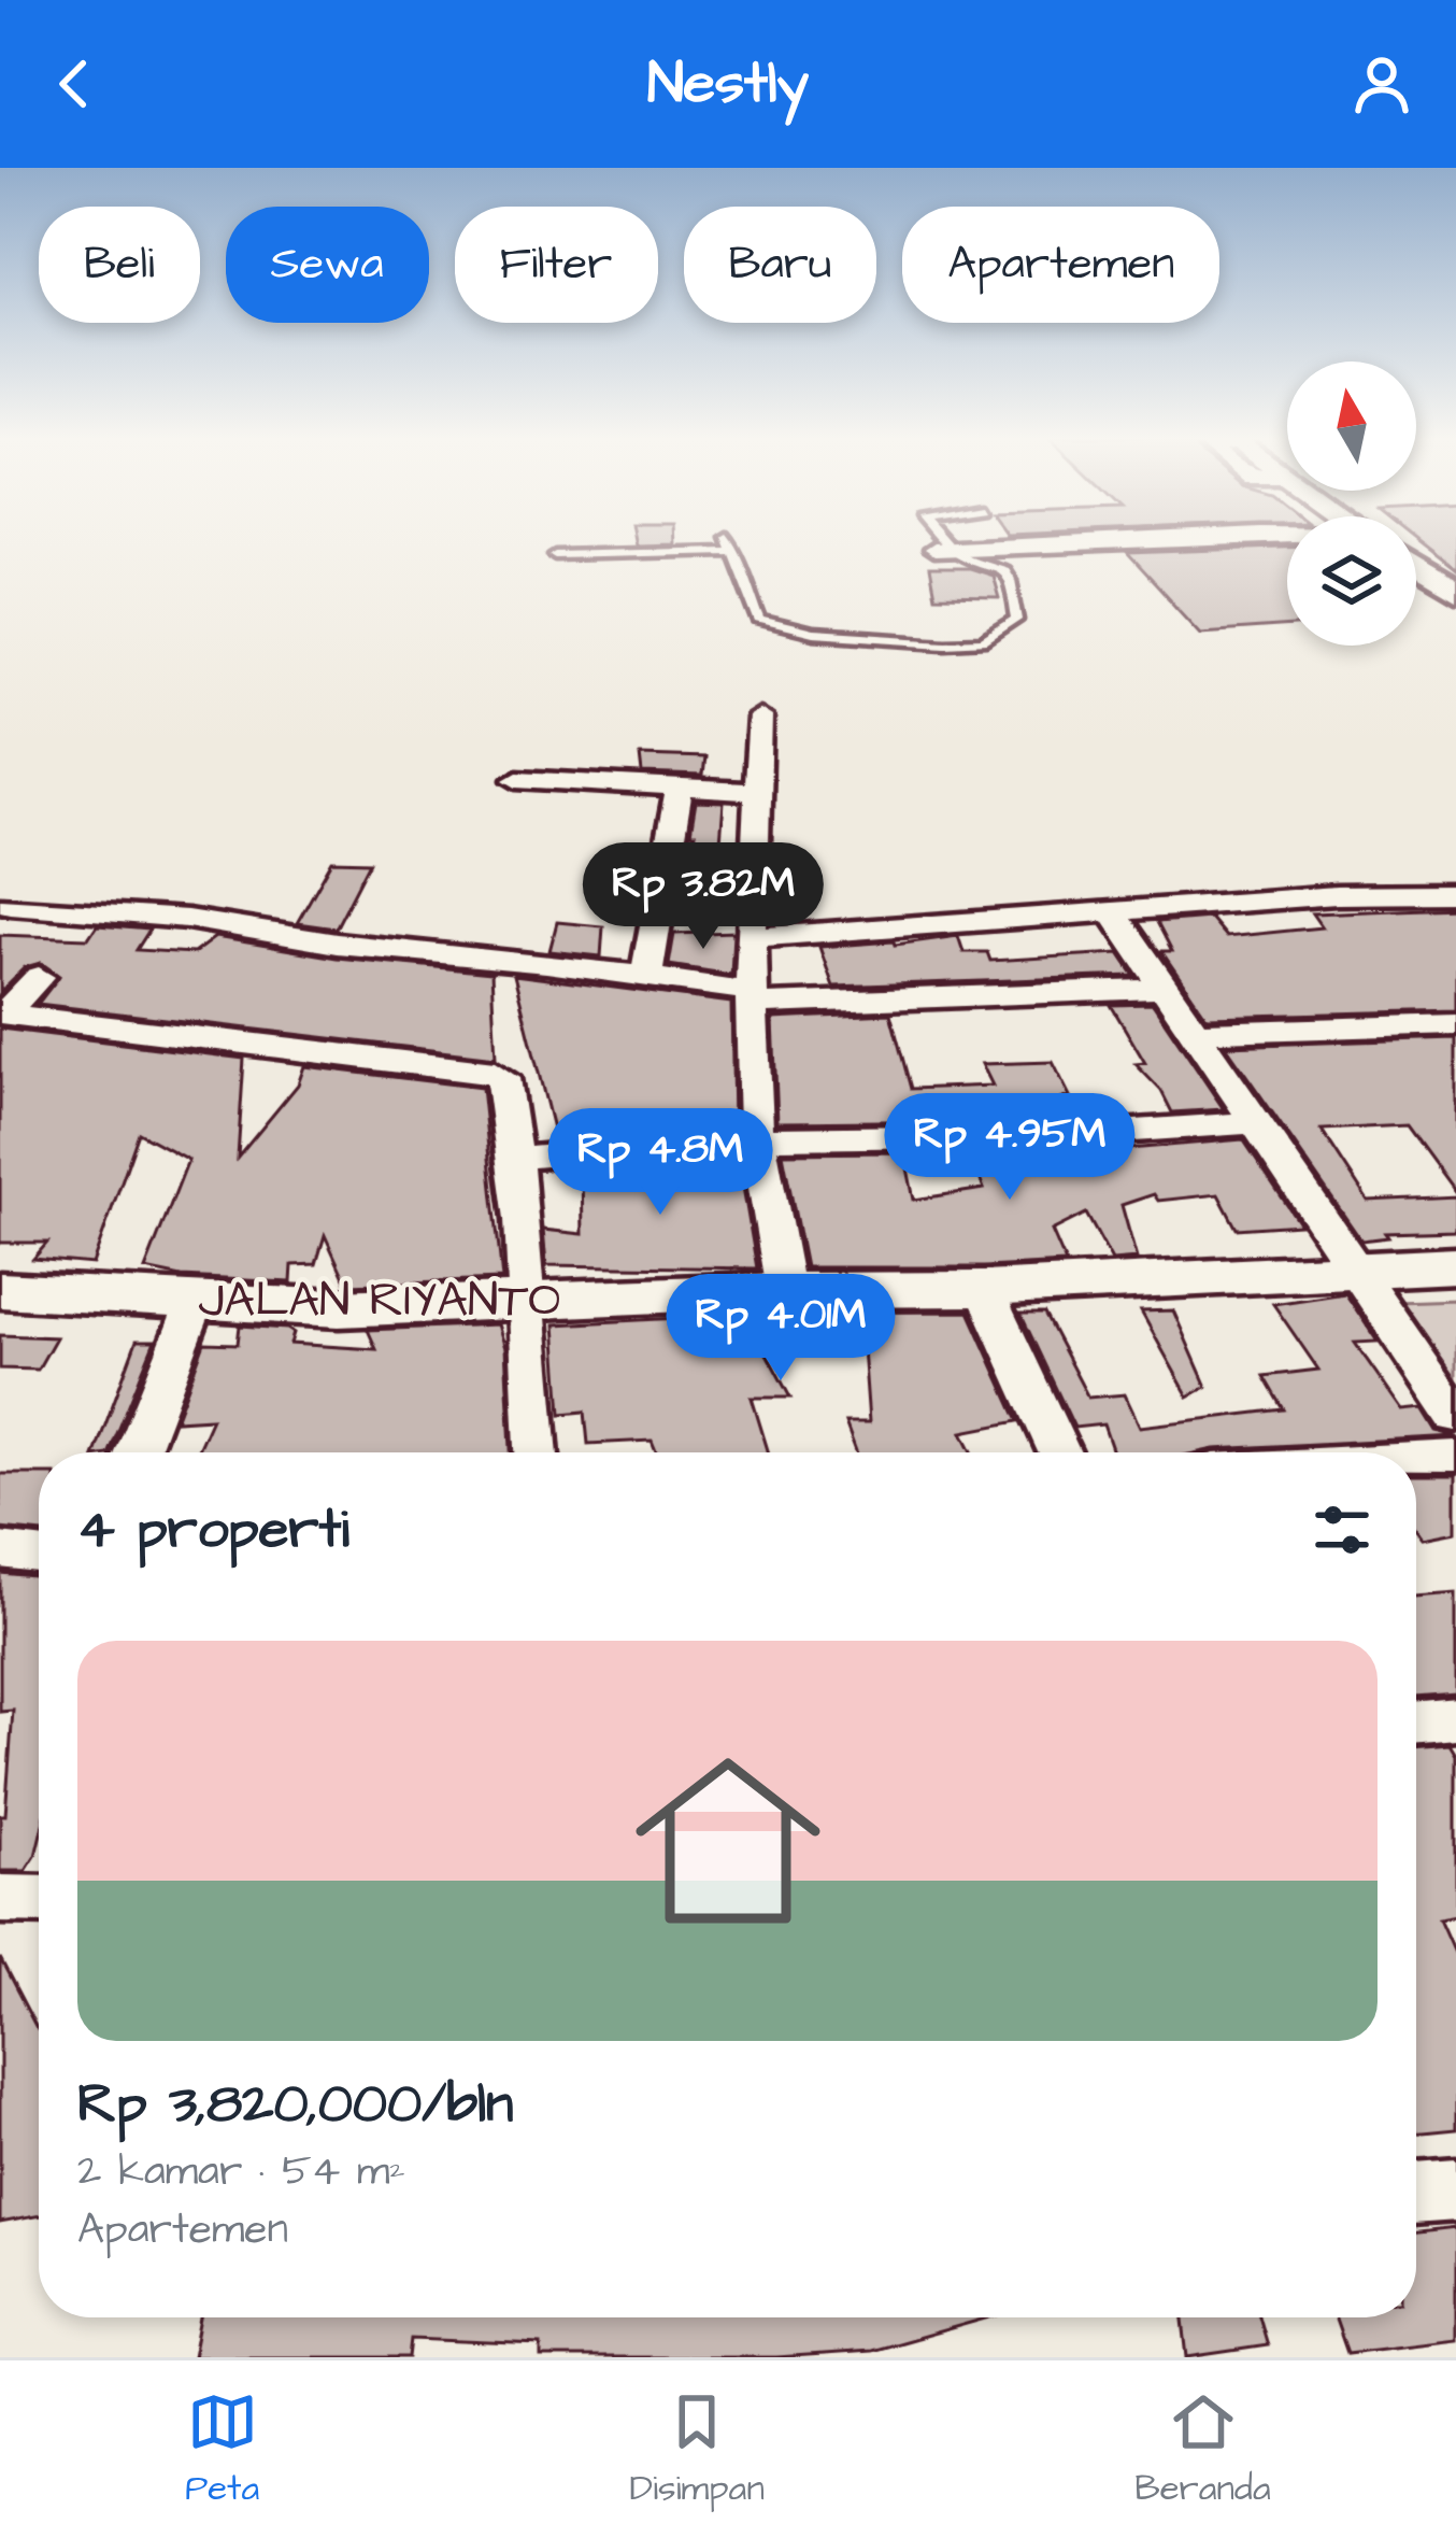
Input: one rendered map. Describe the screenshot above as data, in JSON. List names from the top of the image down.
{
  "streets": {
    "street": ["JALAN RIYANTO"]
  },
  "north": "top",
  "page": {
    "header": "Nestly",
    "chip": [
      "Beli",
      "Sewa",
      "Filter",
      "Baru",
      "Apartemen"
    ],
    "price": [
      "Rp 3.82M",
      "Rp 4.95M",
      "Rp 4.8M",
      "Rp 4.01M"
    ],
    "heading": "4 properti",
    "list": [
      {
        "name": "Rp 3,820,000/bln",
        "note": "2 kamar · 54 m² · Apartemen"
      }
    ],
    "tabs": ["Peta", "Disimpan", "Beranda"]
  }
}
